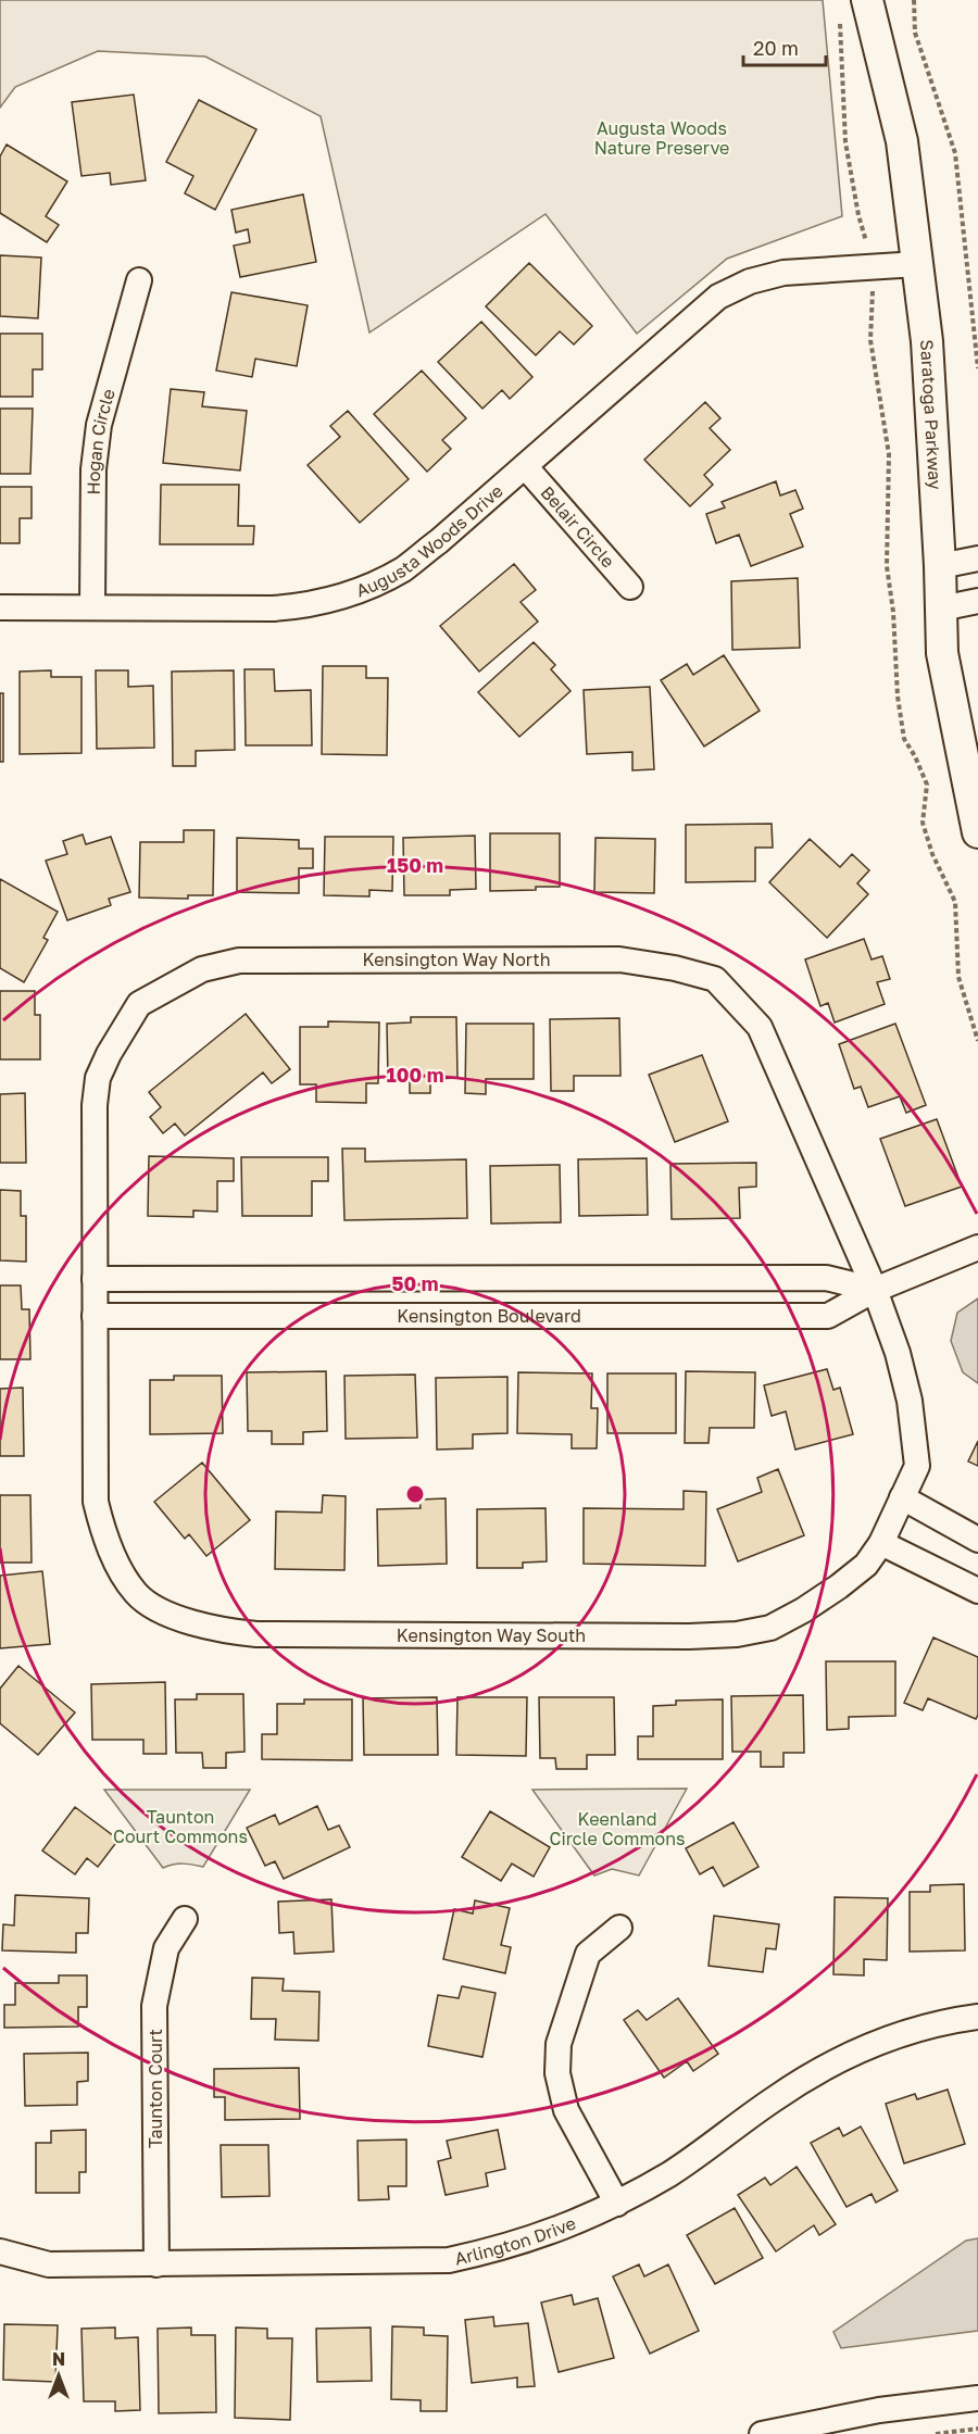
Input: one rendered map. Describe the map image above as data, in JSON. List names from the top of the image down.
{
  "streets": {
    "street": [
      "Saratoga Parkway",
      "Hogan Circle",
      "Belair Circle",
      "Augusta Woods Drive",
      "Kensington Way North",
      "Kensington Boulevard",
      "Kensington Way South",
      "Taunton Court",
      "Arlington Drive"
    ]
  },
  "crossings": [
    ["Saratoga Parkway", "Augusta Woods Drive"],
    ["Hogan Circle", "Augusta Woods Drive"],
    ["Belair Circle", "Augusta Woods Drive"],
    ["Kensington Way North", "Kensington Boulevard"],
    ["Kensington Way North", "Kensington Way South"],
    ["Kensington Boulevard", "Kensington Way South"],
    ["Taunton Court", "Arlington Drive"]
  ],
  "parks": ["Augusta Woods Nature Preserve", "Taunton Court Commons", "Keenland Circle Commons"],
  "scale_bar": "20 m",
  "north": "top",
  "rings": ["150 m", "100 m", "50 m"]
}
